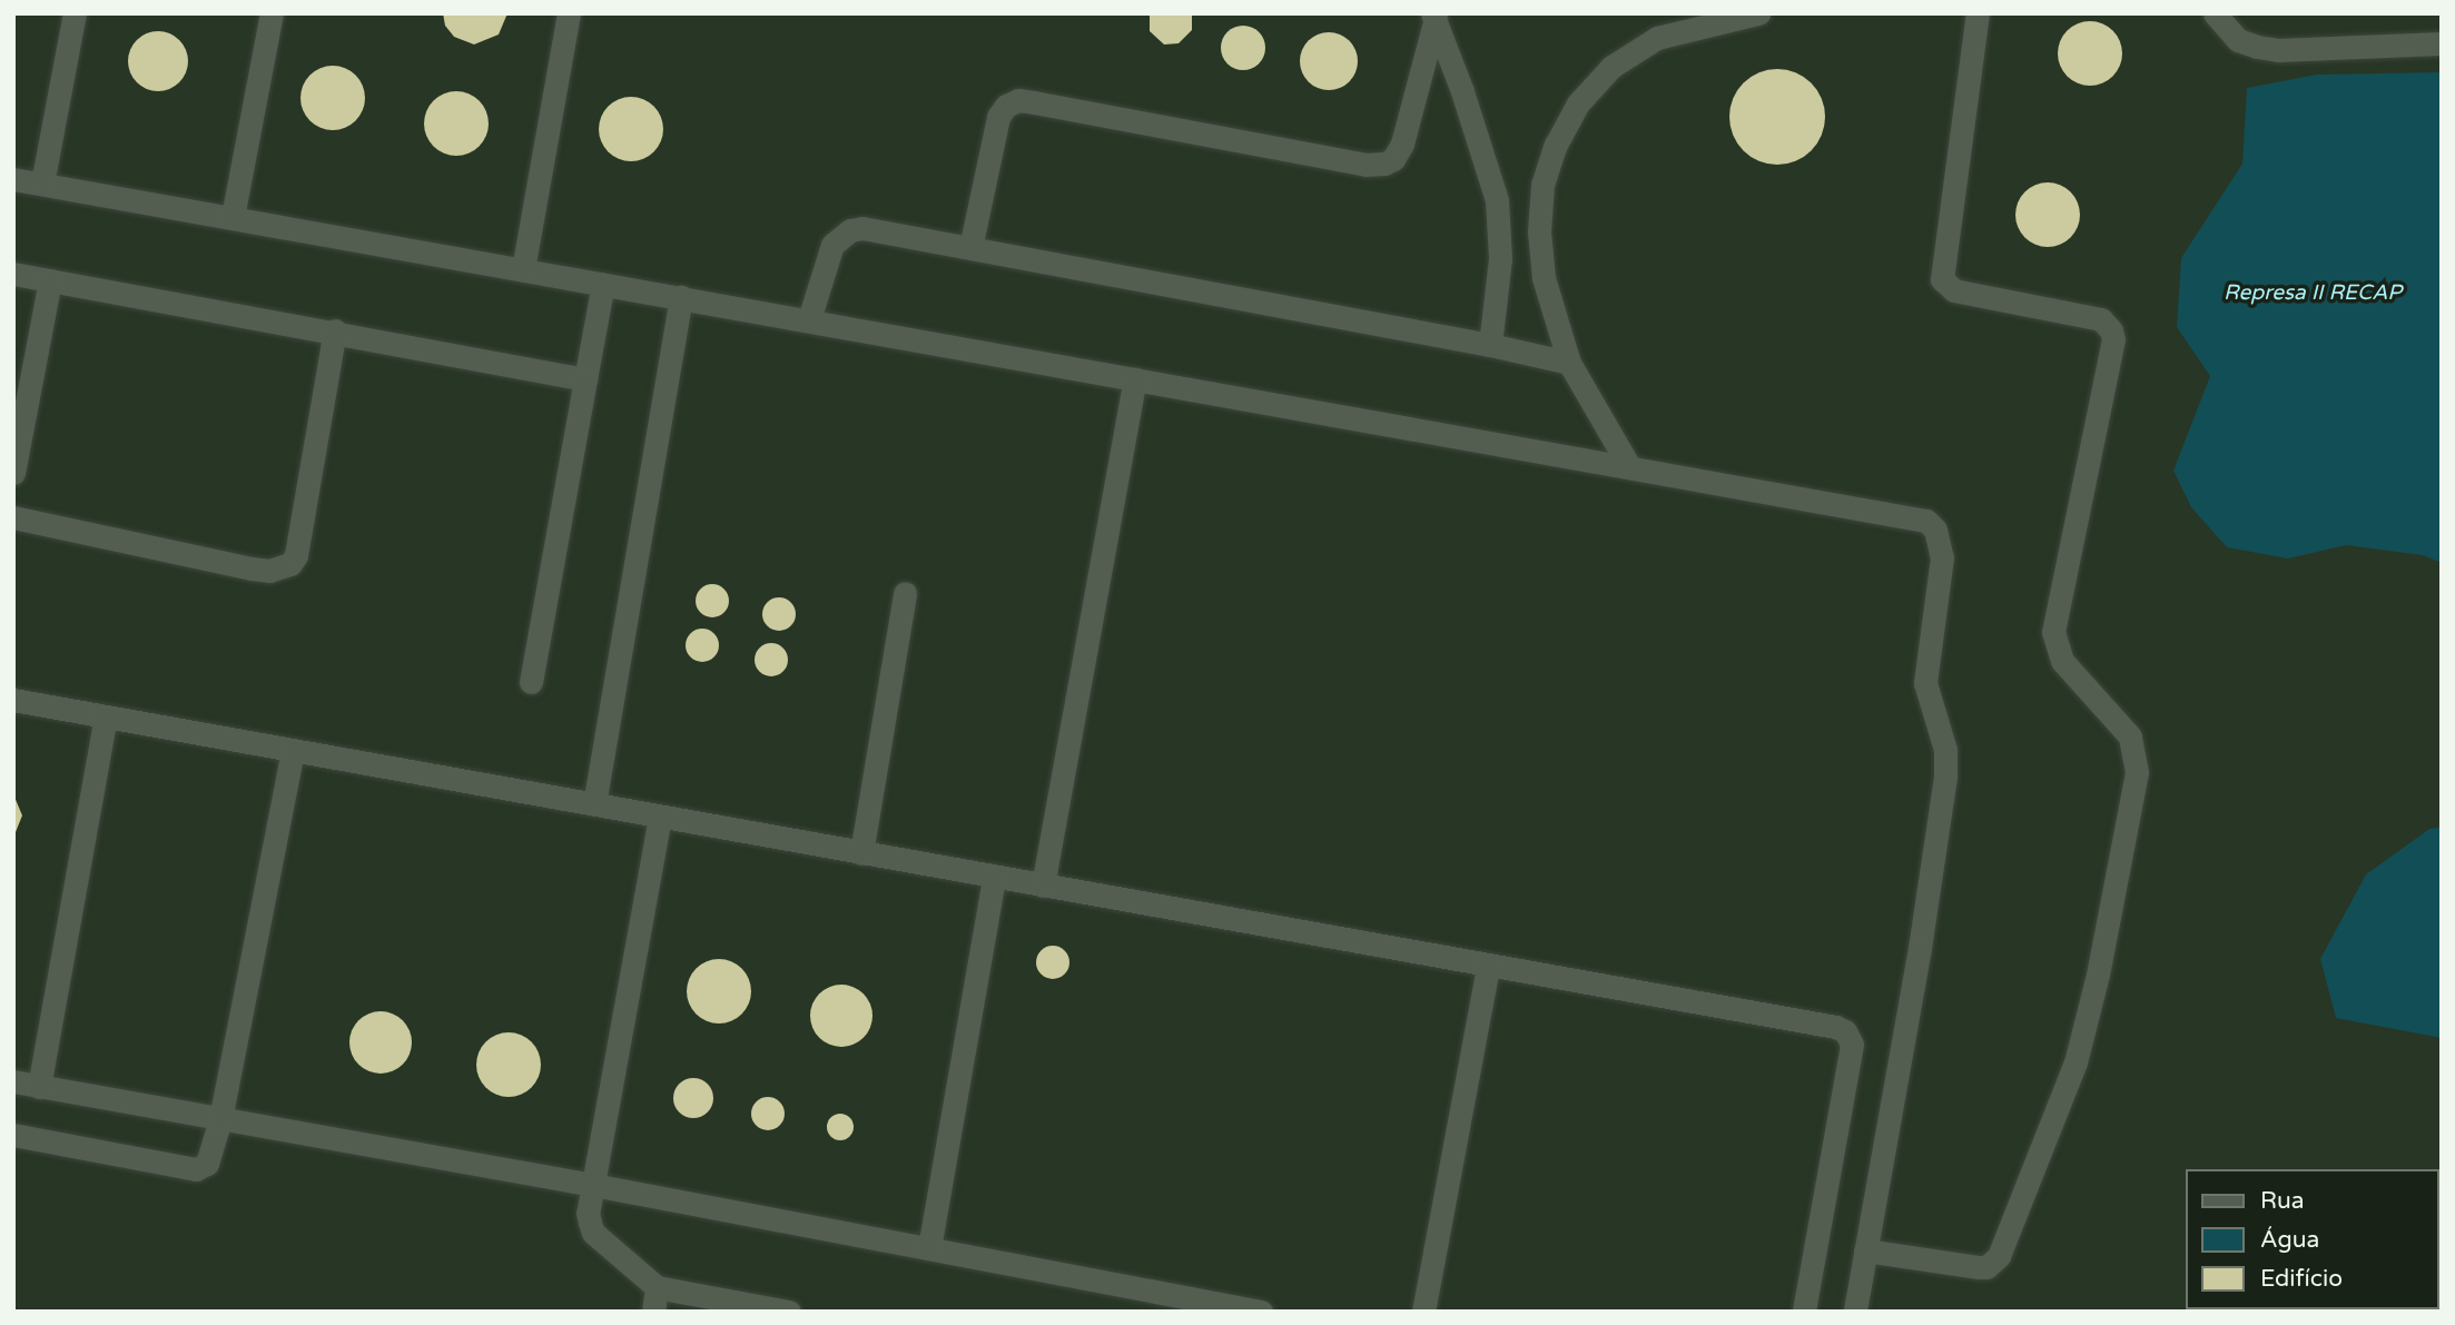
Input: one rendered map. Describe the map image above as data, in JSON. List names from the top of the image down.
{
  "water": ["Represa II RECAP"],
  "legend": ["Rua", "Água", "Edifício"]
}
